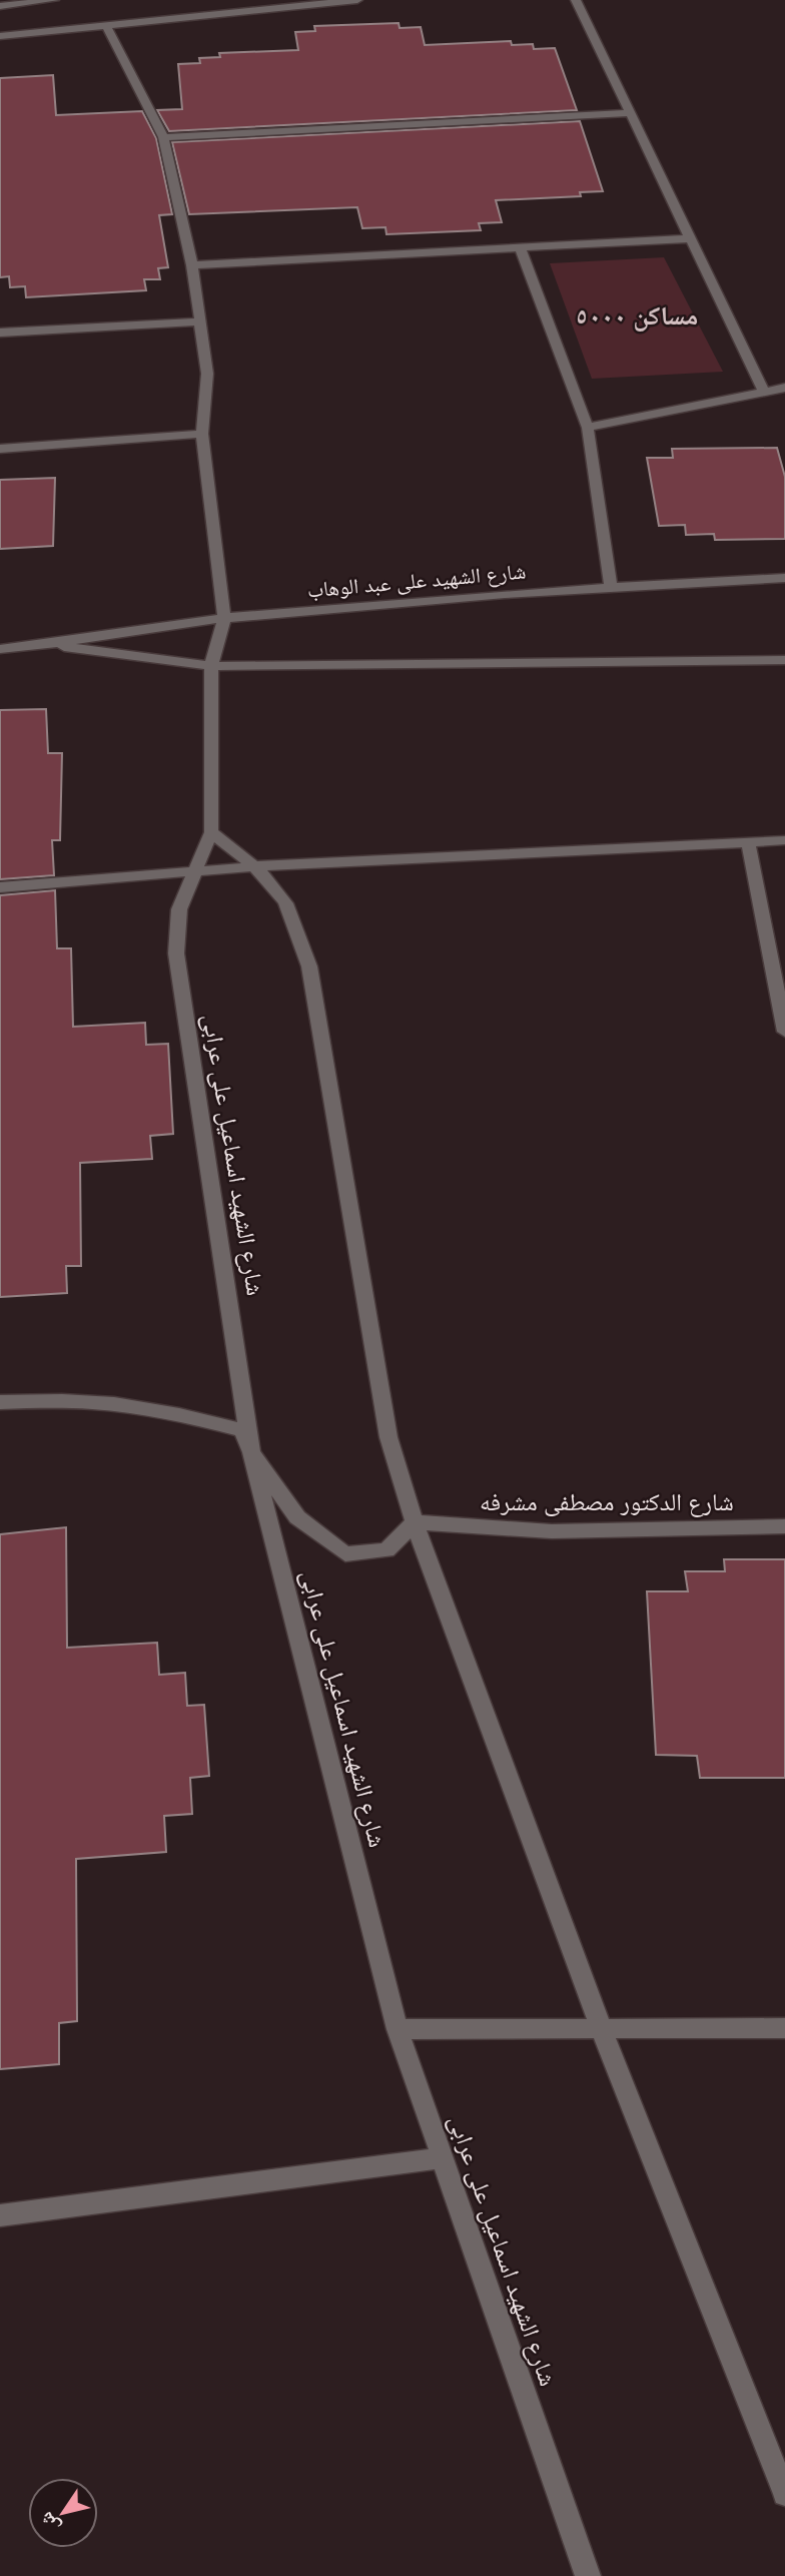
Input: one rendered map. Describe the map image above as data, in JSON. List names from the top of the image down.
{
  "streets": {
    "street": ["شارع الشهيد على عبد الوهاب", "شارع الشهيد اسماعيل على عرابى", "شارع الدكتور مصطفى مشرفه"]
  },
  "crossings": [
    ["شارع الشهيد على عبد الوهاب", "شارع الشهيد اسماعيل على عرابى"]
  ],
  "districts": ["مساكن ٥٠٠٠"],
  "north": "bottom left"
}
